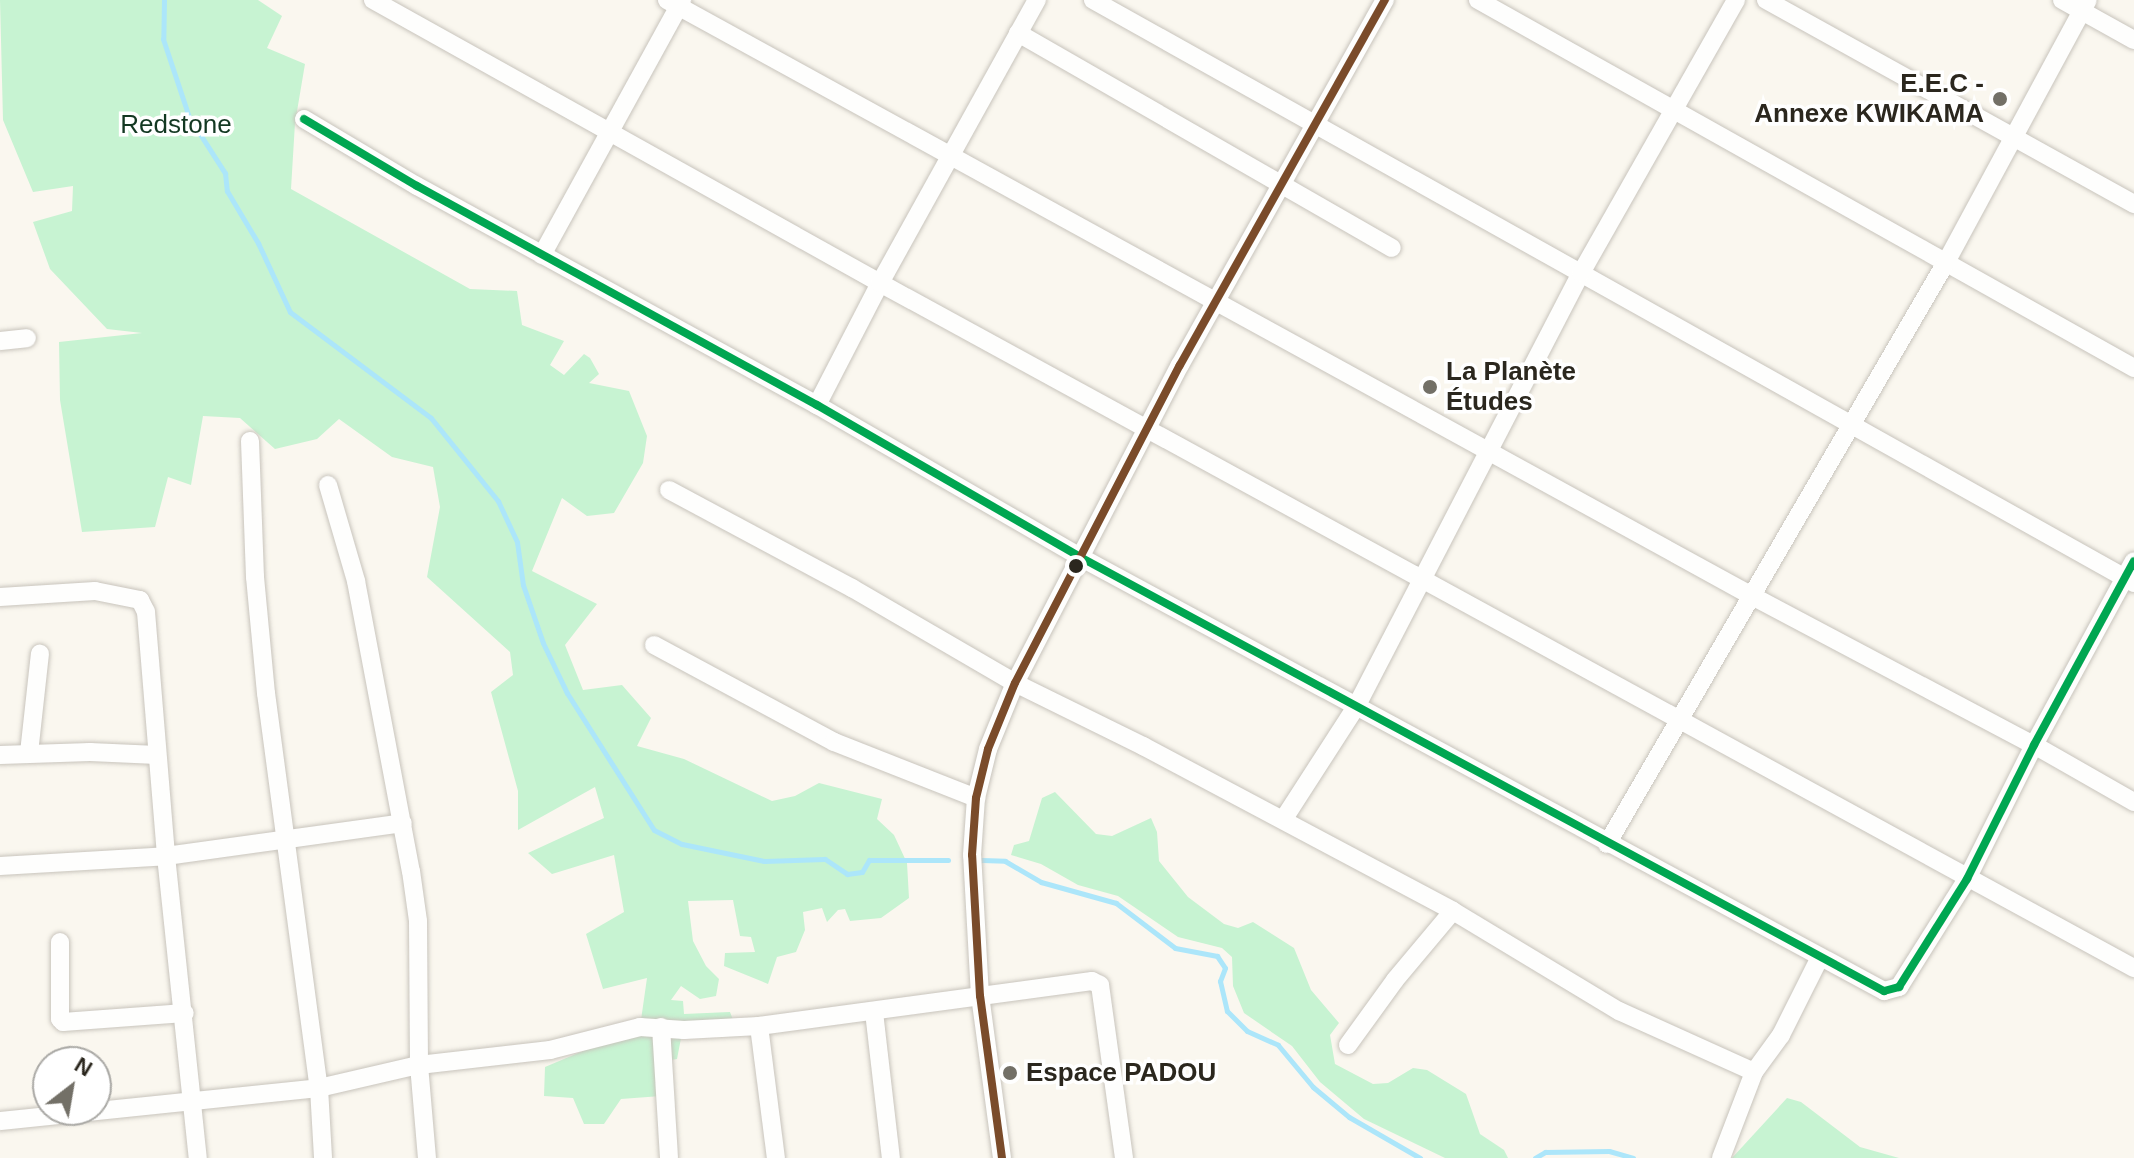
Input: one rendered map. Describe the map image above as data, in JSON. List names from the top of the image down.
{
  "parks": ["Redstone"],
  "places": ["E.E.C - Annexe KWIKAMA", "La Planète Études", "Espace PADOU"],
  "north": "top right"
}
